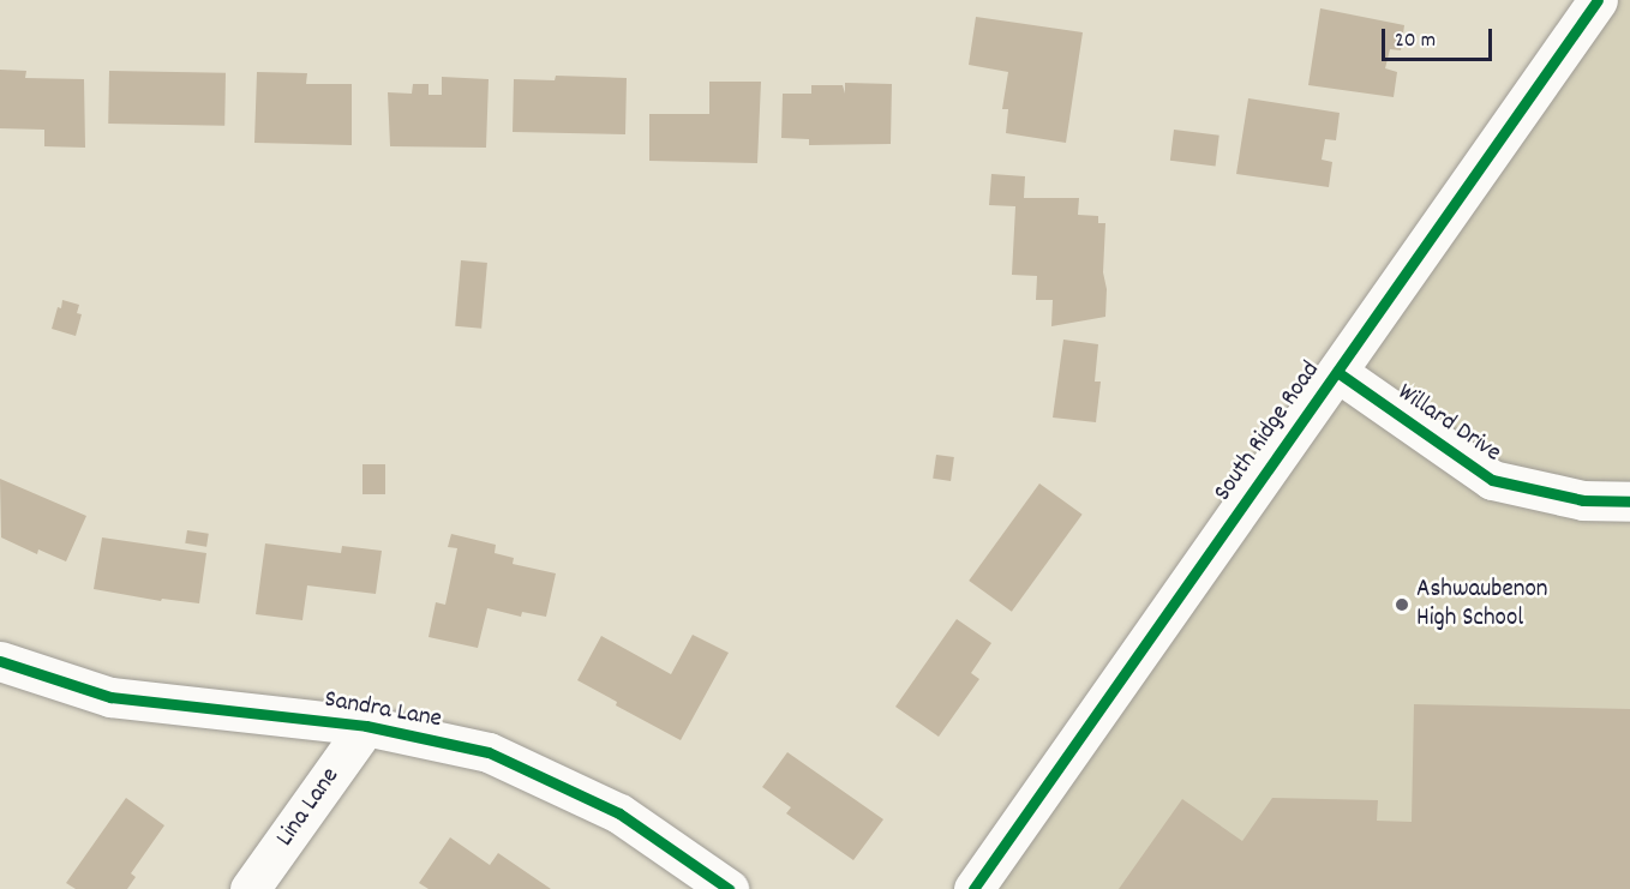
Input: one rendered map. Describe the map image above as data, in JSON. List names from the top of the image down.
{
  "streets": {
    "street": [
      "Willard Drive",
      "South Ridge Road",
      "Sandra Lane",
      "Lina Lane"
    ]
  },
  "crossings": [
    ["Willard Drive", "South Ridge Road"],
    ["Sandra Lane", "Lina Lane"]
  ],
  "places": ["Ashwaubenon High School"],
  "scale_bar": "20 m"
}
